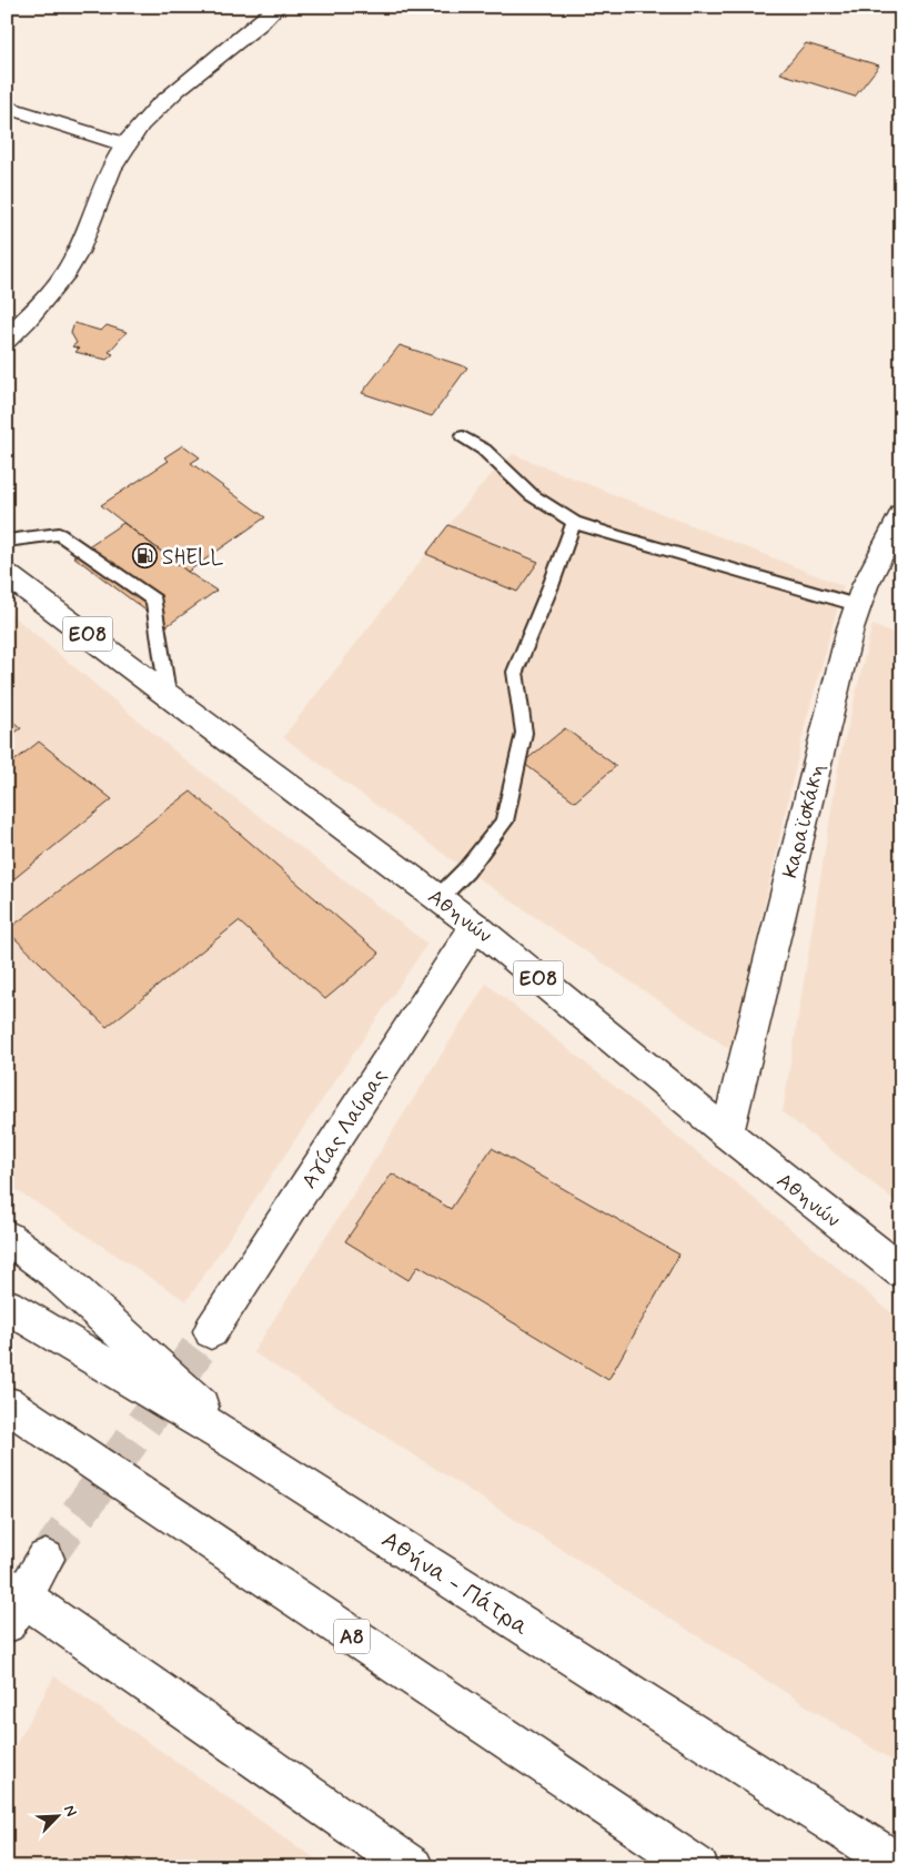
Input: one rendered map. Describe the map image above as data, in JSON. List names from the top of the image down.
{
  "streets": {
    "main road": [
      "ΕΟ8",
      "Καραϊσκάκη",
      "Αθηνών",
      "Αγίας Λαύρας",
      "Αθήνα - Πάτρα",
      "Α8"
    ]
  },
  "crossings": [
    ["Καραϊσκάκη", "Αθηνών"],
    ["Αθηνών", "Αγίας Λαύρας"]
  ],
  "places": {
    "fuel station": ["SHELL"]
  },
  "north": "top right"
}
